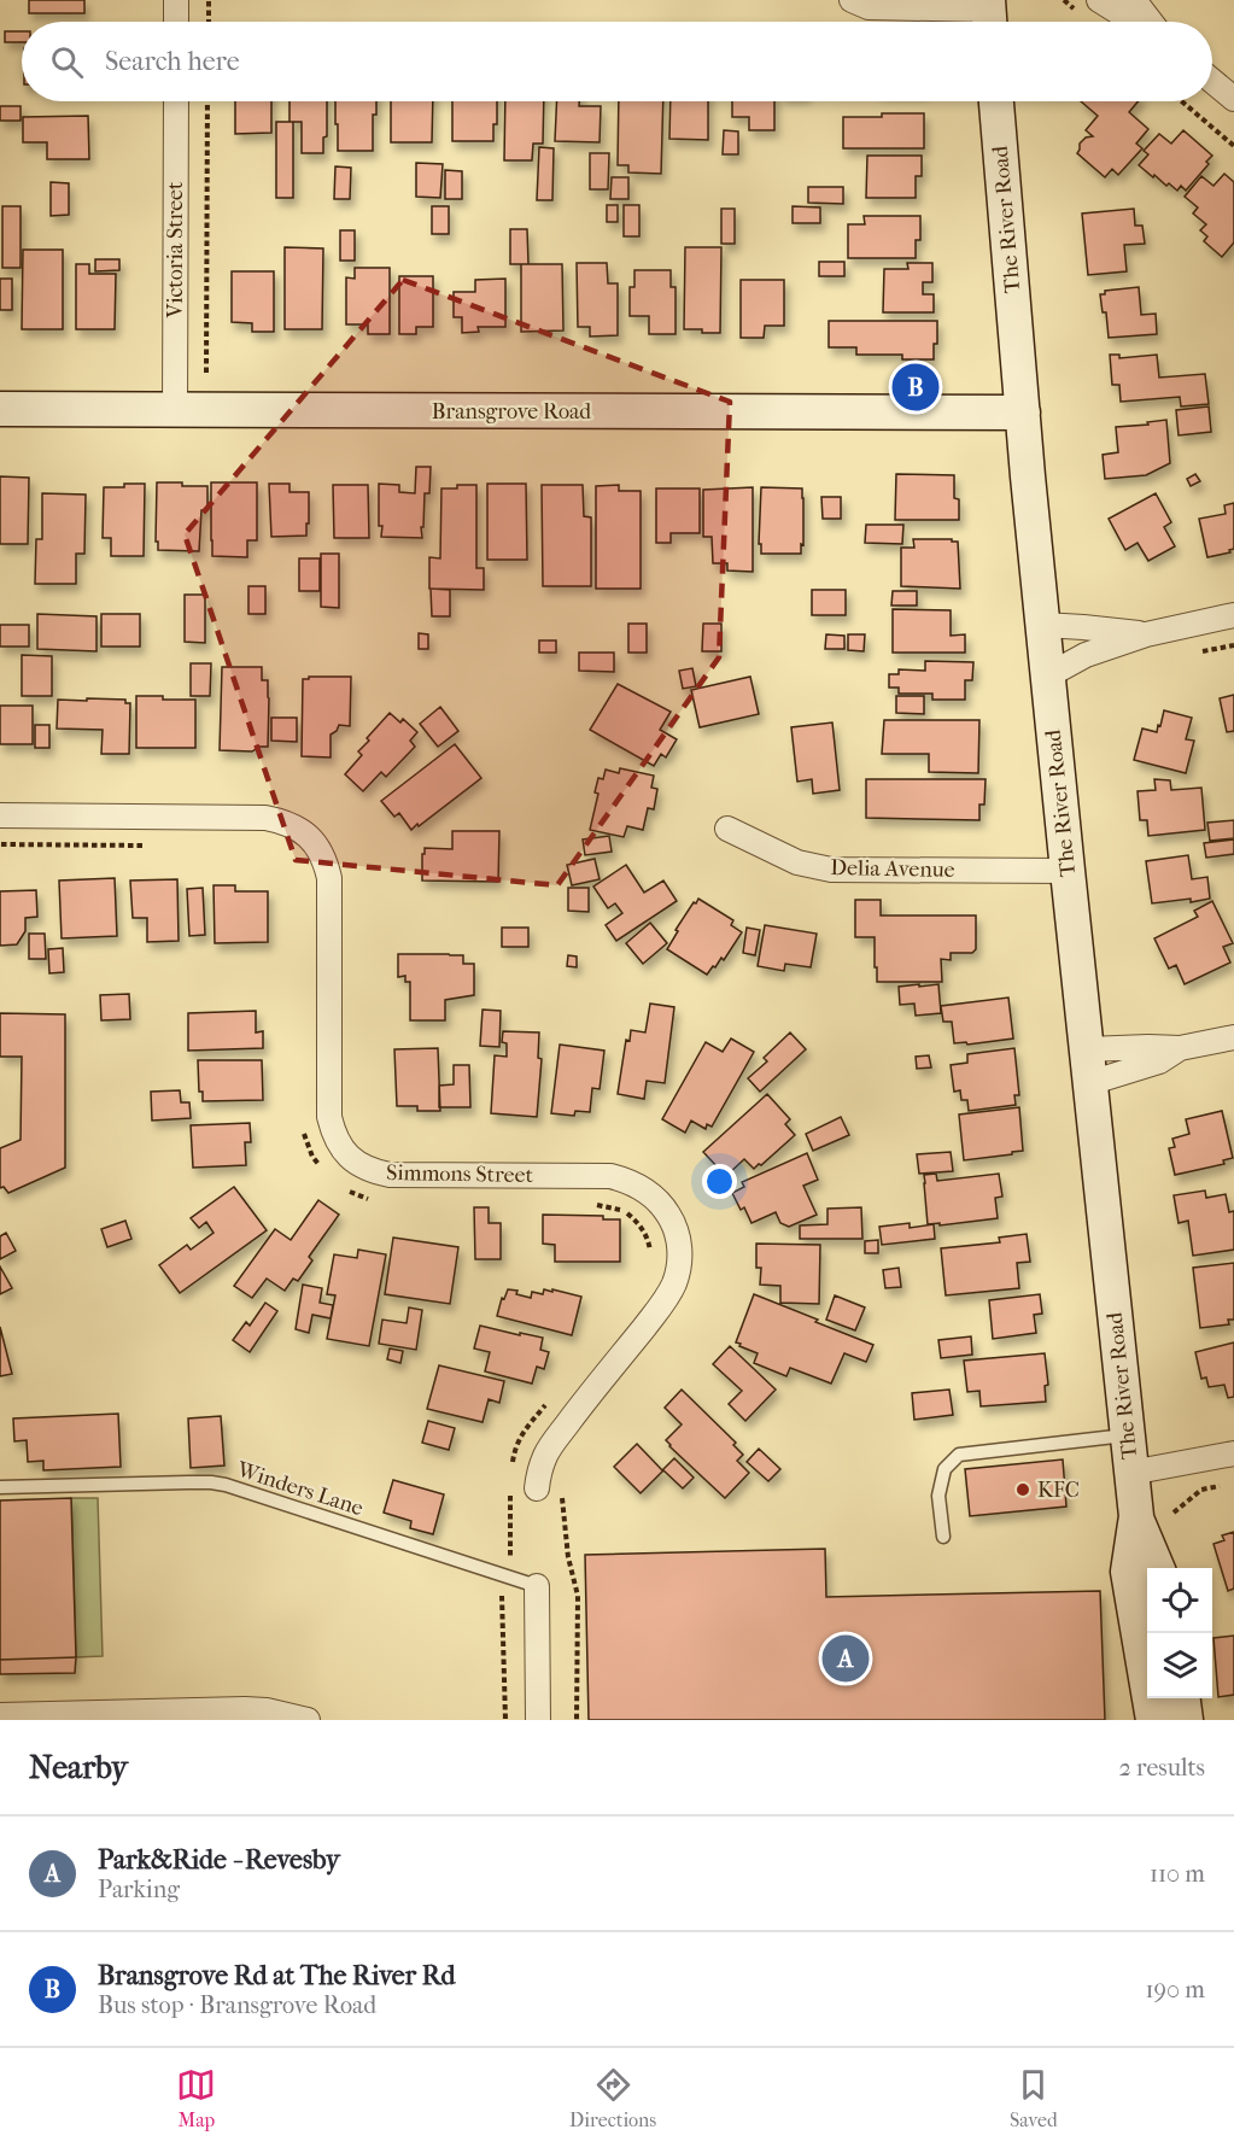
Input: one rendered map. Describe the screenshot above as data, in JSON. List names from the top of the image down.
{
  "streets": {
    "main road": ["The River Road", "Bransgrove Road"],
    "street": ["Victoria Street", "Delia Avenue", "Simmons Street"],
    "lane": ["Winders Lane"]
  },
  "crossings": [
    ["The River Road", "Bransgrove Road"],
    ["The River Road", "Delia Avenue"],
    ["Victoria Street", "Bransgrove Road"]
  ],
  "places": ["KFC"],
  "page": {
    "search": "Search here",
    "pins": ["B", "A"],
    "heading": ["Nearby", "2 results"],
    "list": [
      {
        "mark": "A",
        "name": "Park&Ride - Revesby",
        "note": "Parking",
        "value": "110 m"
      },
      {
        "mark": "B",
        "name": "Bransgrove Rd at The River Rd",
        "note": "Bus stop · Bransgrove Road",
        "value": "190 m"
      }
    ],
    "nav": ["Map", "Directions", "Saved"]
  }
}
